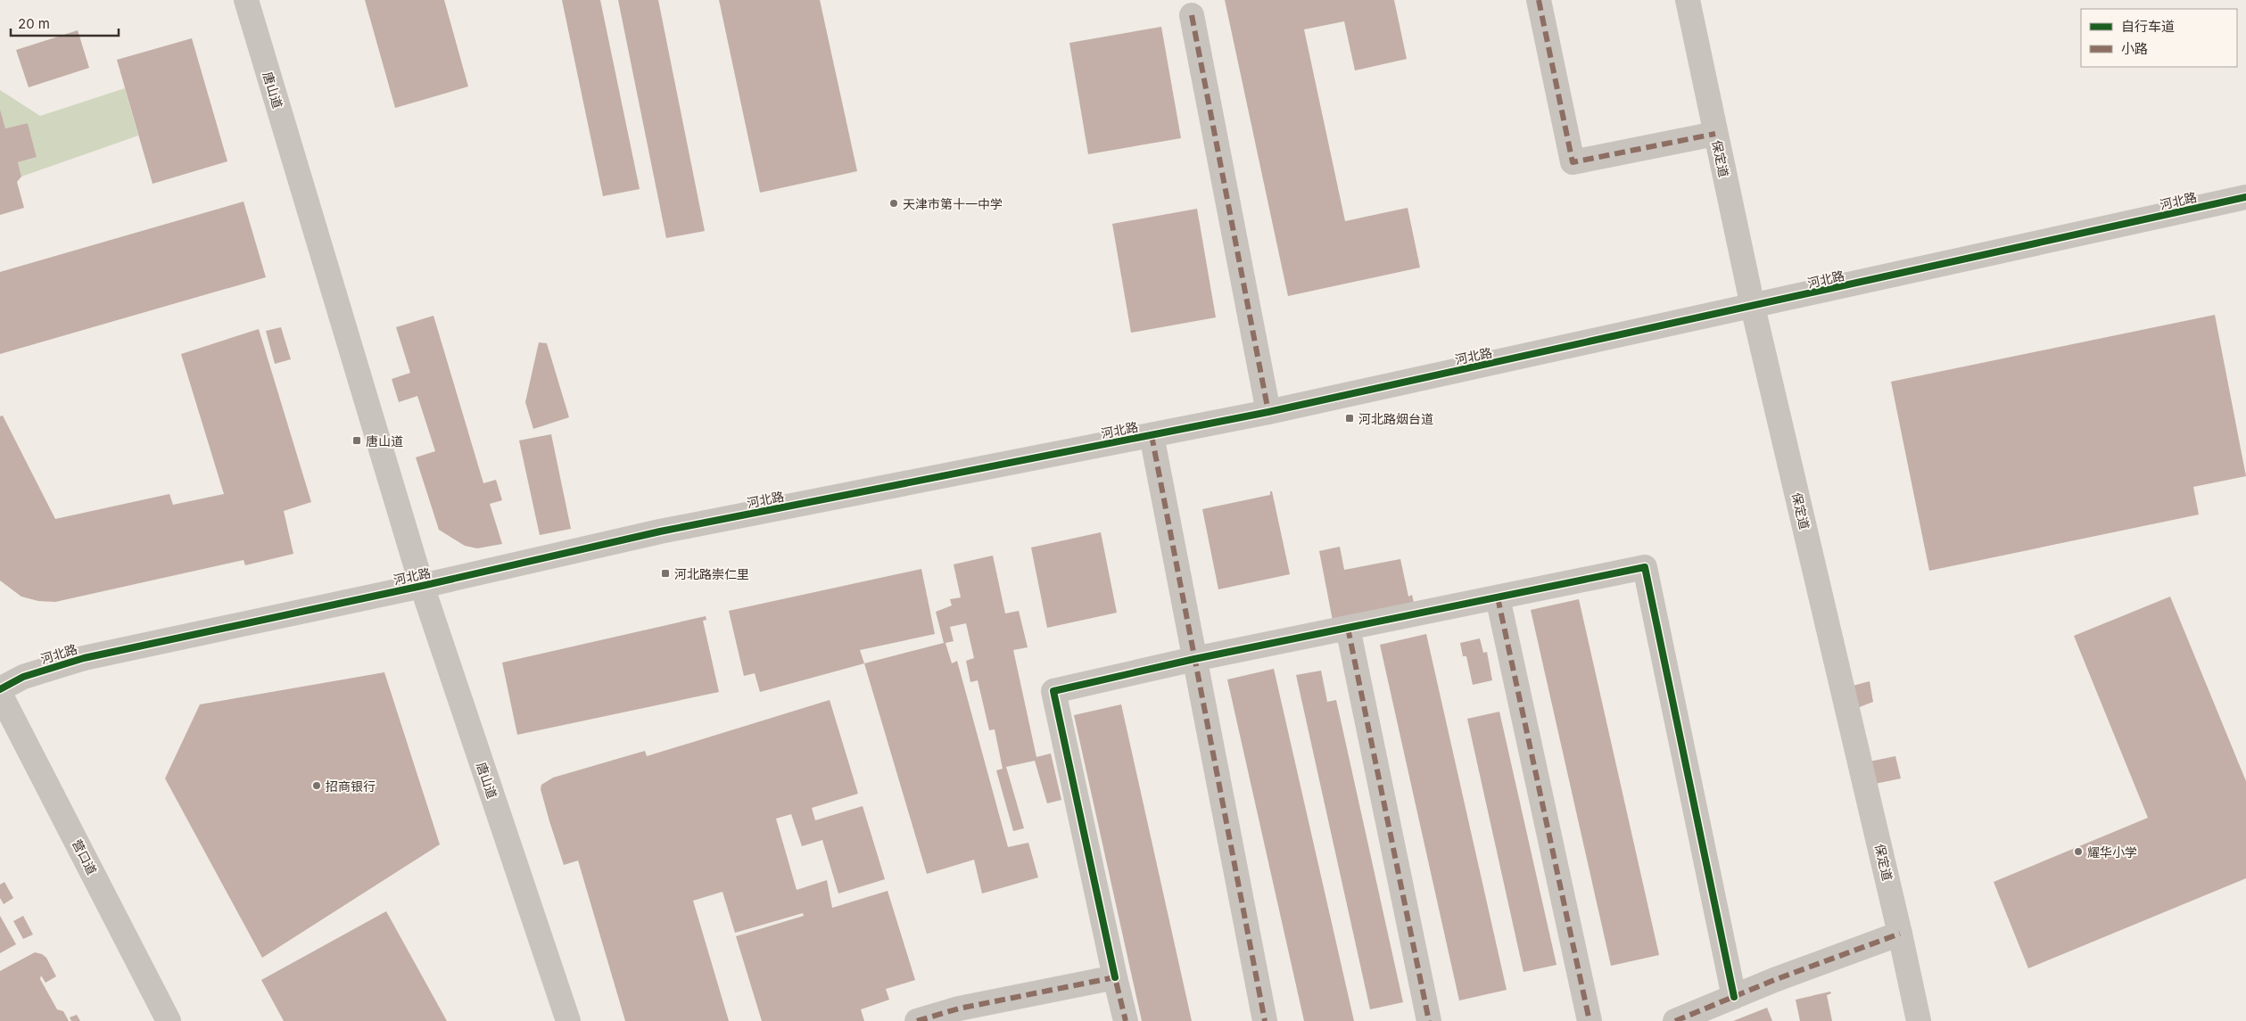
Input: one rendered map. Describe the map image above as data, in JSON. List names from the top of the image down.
{
  "streets": {
    "street": [
      "唐山道",
      "保定道",
      "河北路",
      "营口道"
    ]
  },
  "crossings": [
    ["唐山道", "河北路"],
    ["保定道", "河北路"]
  ],
  "places": {
    "other": ["天津市第十一中学", "招商银行", "耀华小学"],
    "transit": ["河北路烟台道", "唐山道", "河北路崇仁里"]
  },
  "legend": ["自行车道", "小路"],
  "scale_bar": "20 m"
}
